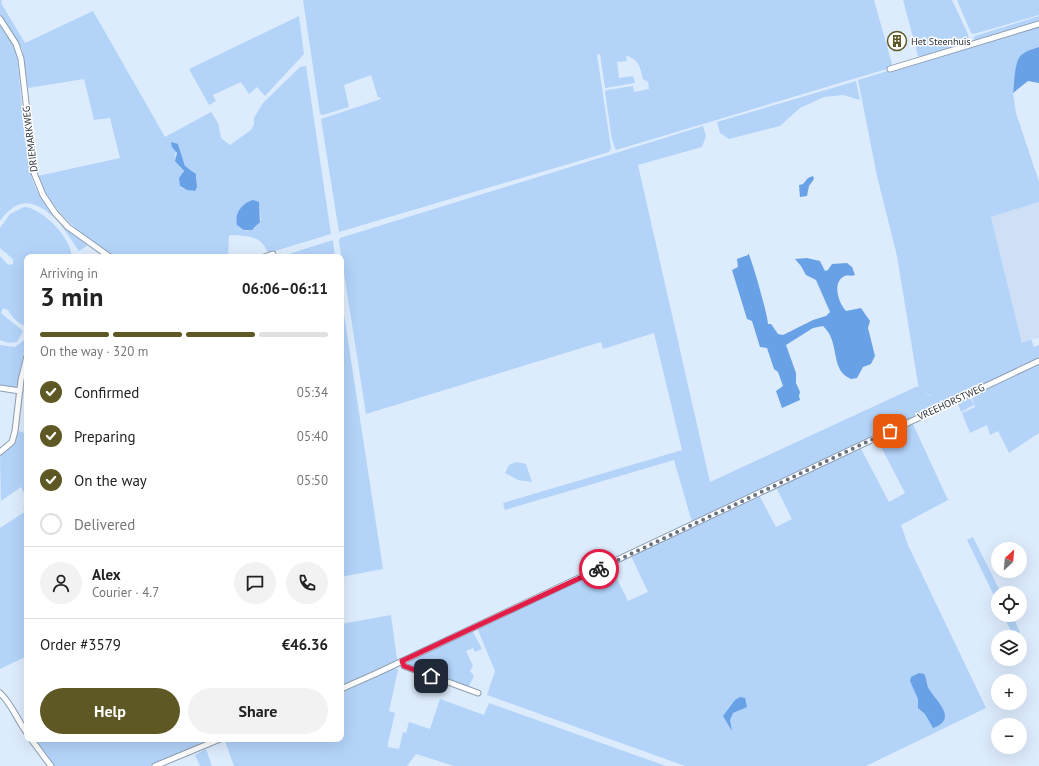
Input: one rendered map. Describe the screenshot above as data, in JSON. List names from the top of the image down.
{
  "streets": {
    "street": ["DRIEMARKWEG", "VREEHORSTWEG"]
  },
  "places": {
    "building": ["Het Steenhuis"]
  },
  "north": "top right",
  "page": {
    "heading": ["3 min", "Arriving in", "06:06–06:11"],
    "panel": [
      "Alex",
      "Courier · 4.7",
      "Order #3579",
      "€46.36"
    ],
    "bar": "On the way · 320 m",
    "list": [
      ["Confirmed", "05:34"],
      ["Preparing", "05:40"],
      ["On the way", "05:50"],
      "Delivered"
    ],
    "map_buttons": ["+", "−"],
    "buttons": ["Help", "Share"]
  }
}
